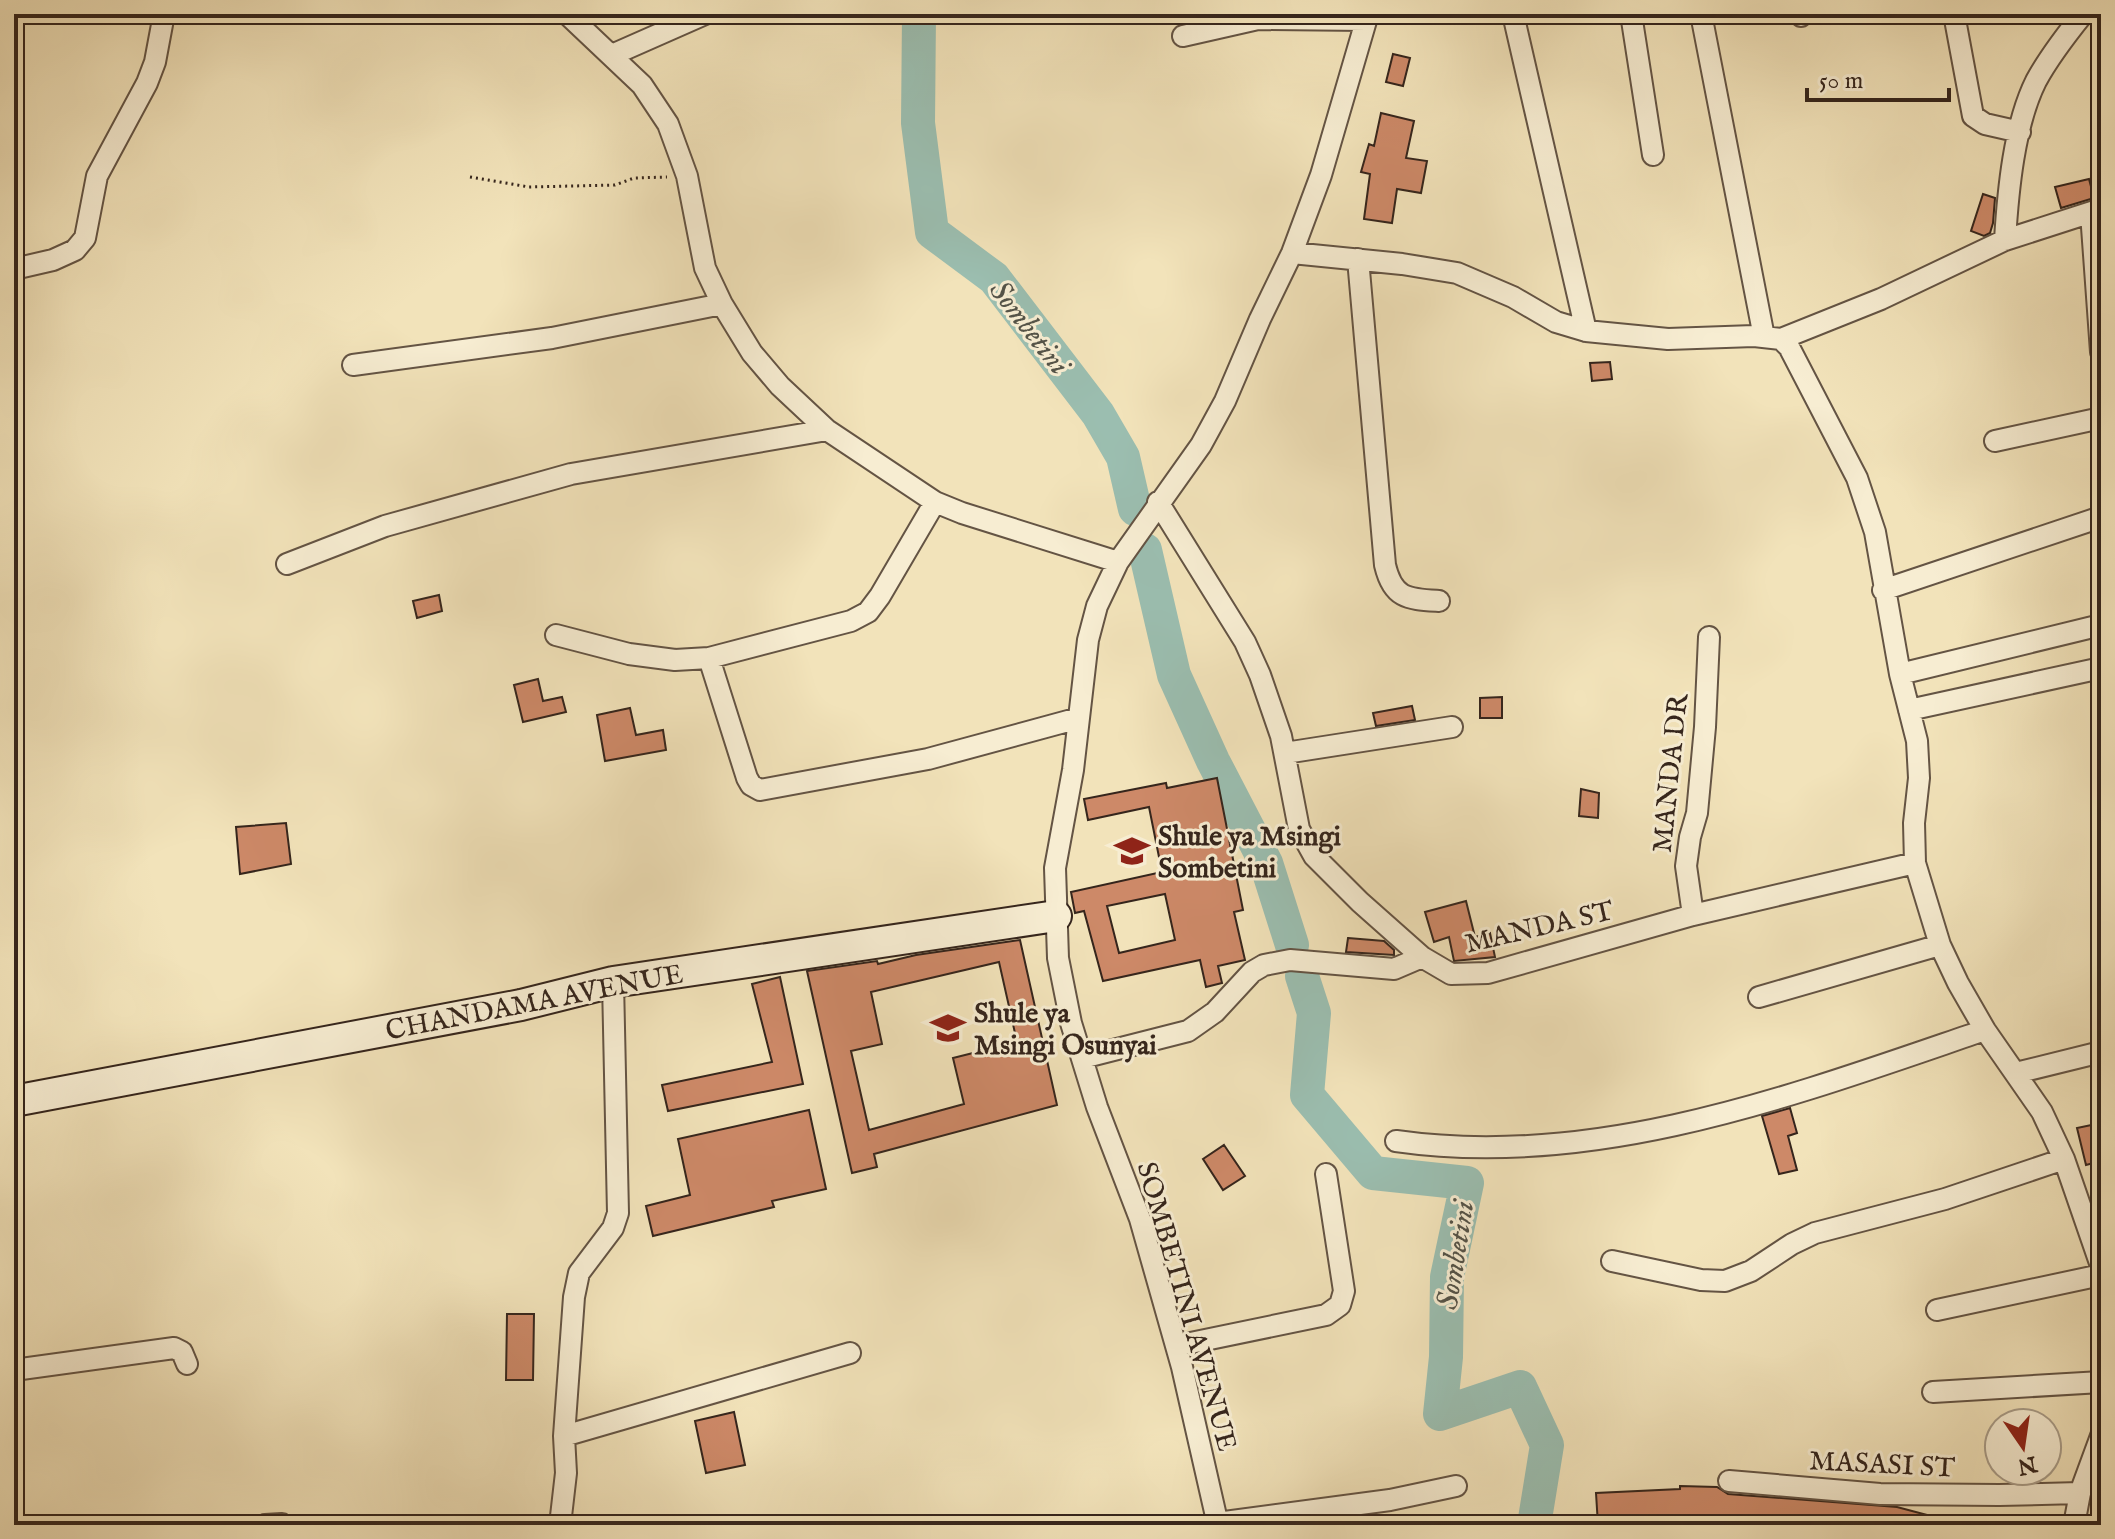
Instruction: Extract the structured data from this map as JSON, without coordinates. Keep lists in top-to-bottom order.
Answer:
{
  "streets": {
    "street": [
      "MANDA DR",
      "MANDA ST",
      "CHANDAMA AVENUE",
      "SOMBETINI AVENUE",
      "MASASI ST"
    ]
  },
  "crossings": [
    ["MANDA DR", "MANDA ST"],
    ["MANDA ST", "SOMBETINI AVENUE"],
    ["CHANDAMA AVENUE", "SOMBETINI AVENUE"]
  ],
  "water": ["Sombetini"],
  "places": {
    "school or university": ["Shule ya Msingi Sombetini", "Shule ya Msingi Osunyai"]
  },
  "scale_bar": "50 m",
  "north": "bottom"
}
